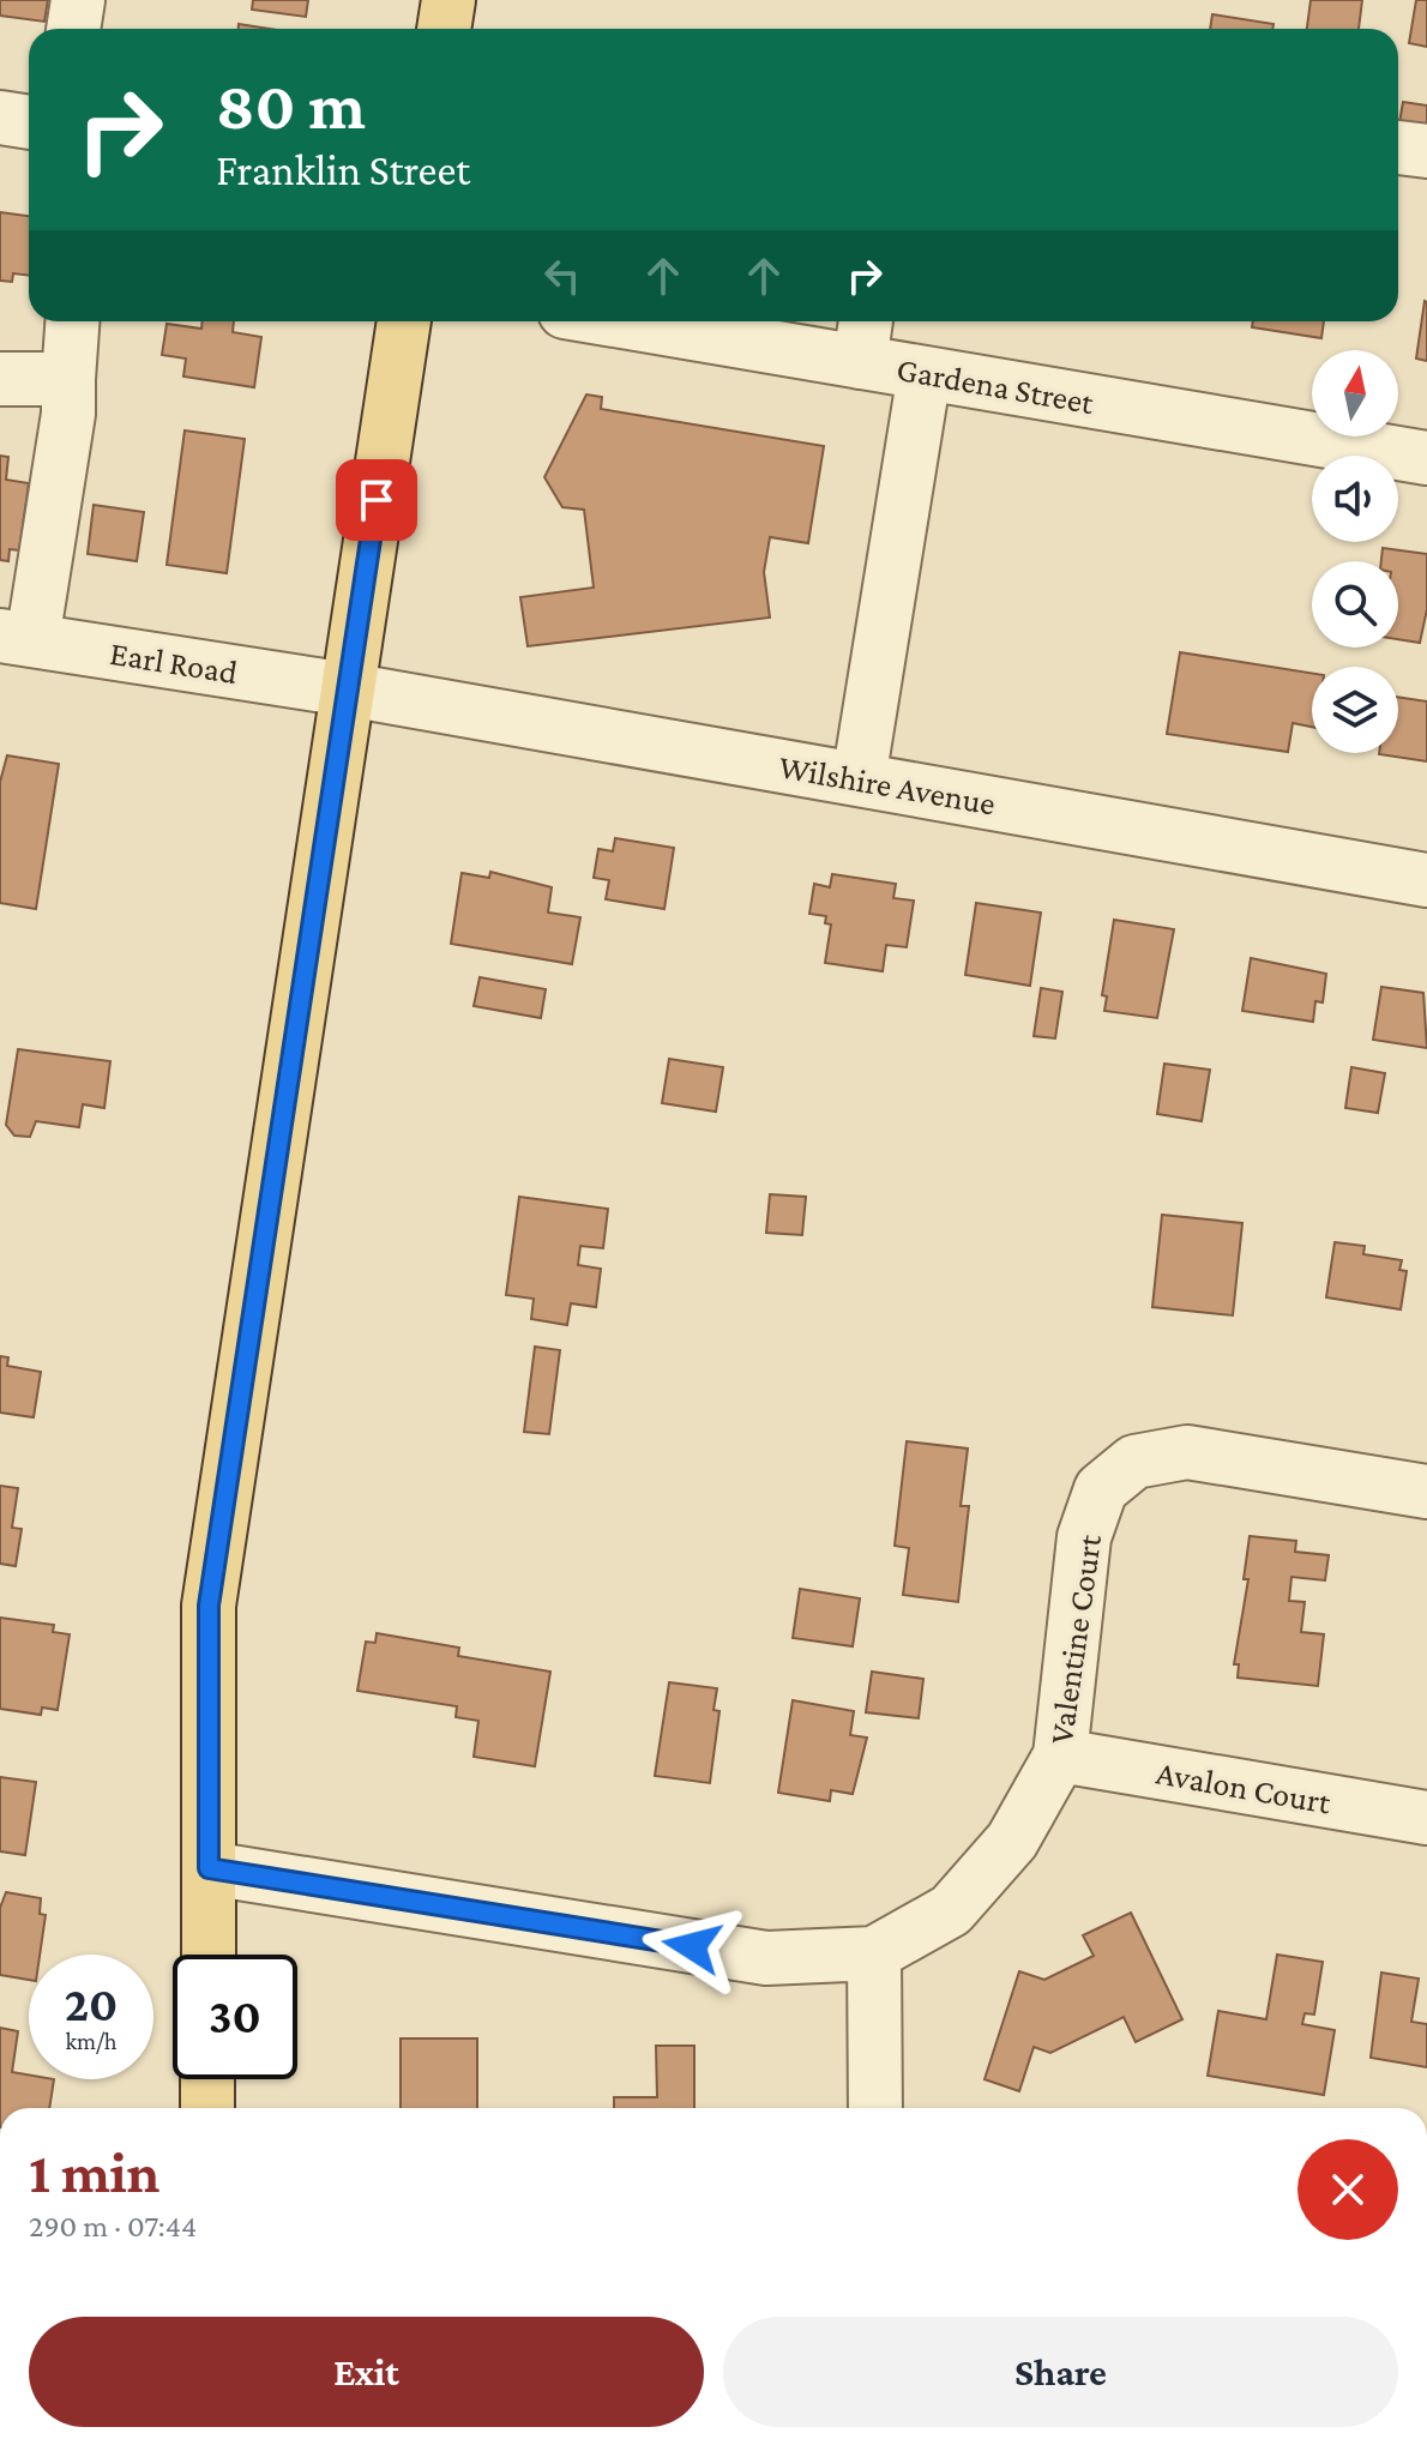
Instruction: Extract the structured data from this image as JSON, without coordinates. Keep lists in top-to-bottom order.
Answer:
{
  "streets": {
    "street": [
      "Gardena Street",
      "Earl Road",
      "Wilshire Avenue",
      "Valentine Court",
      "Avalon Court"
    ]
  },
  "crossings": [
    ["Earl Road", "Wilshire Avenue"],
    ["Valentine Court", "Avalon Court"]
  ],
  "north": "top",
  "page": {
    "turn": ["80 m", "Franklin Street"],
    "speed": "20 km/h",
    "limit": "30",
    "heading": ["1 min", "290 m · 07:44"],
    "buttons": ["Exit", "Share"]
  }
}
